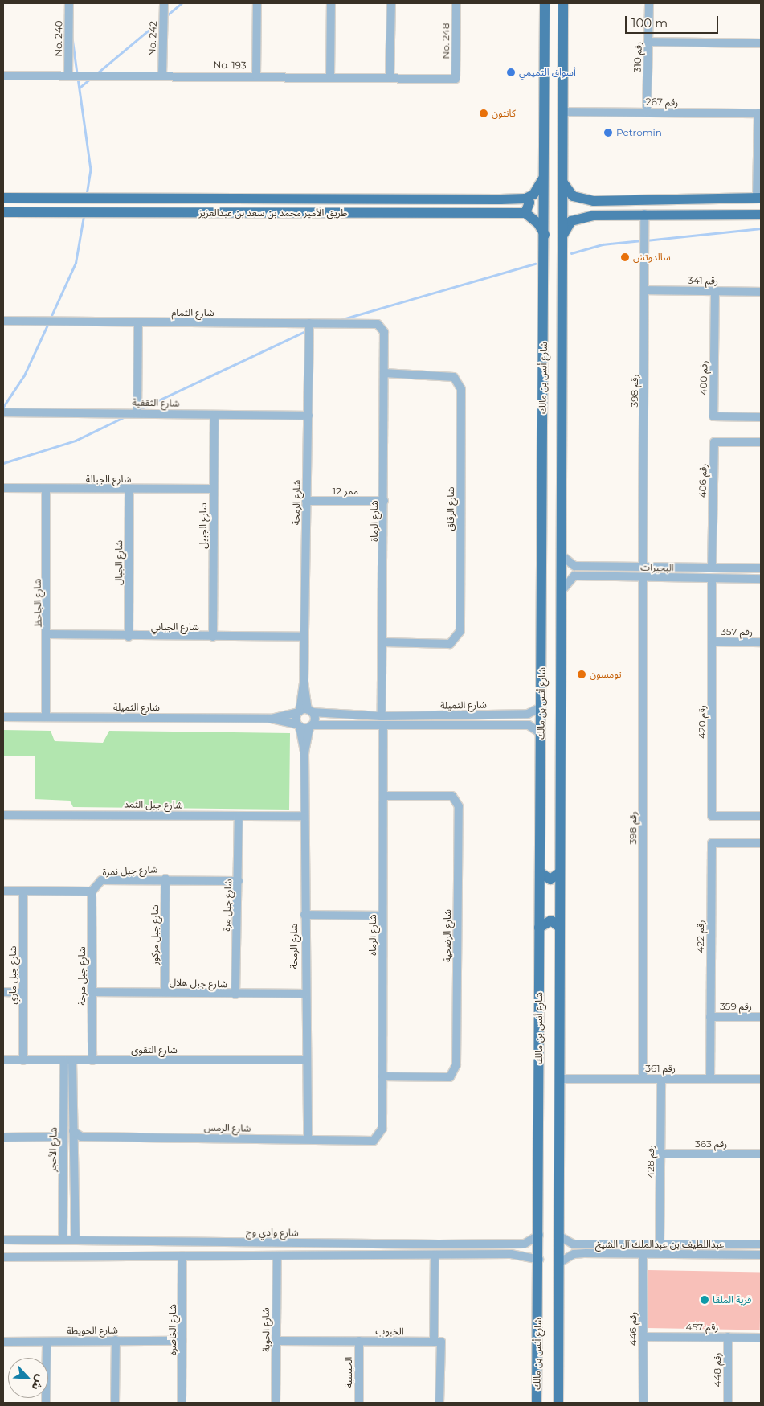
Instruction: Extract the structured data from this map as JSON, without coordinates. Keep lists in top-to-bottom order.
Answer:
{
  "streets": {
    "main road": ["طريق الأمير محمد بن سعد بن عبدالعزيز", "شارع أنس بن مالك"],
    "street": [
      "No. 240",
      "No. 242",
      "No. 248",
      "رقم 310",
      "No. 193",
      "رقم 267",
      "رقم 341",
      "شارع الثمام",
      "رقم 400",
      "رقم 398",
      "شارع الثقفية",
      "شارع الجبالة",
      "رقم 406",
      "ممر 12",
      "شارع الرمحة",
      "شارع الرقاق",
      "شارع الرماة",
      "شارع الجبيل",
      "شارع الجبال",
      "البحيرات",
      "شارع الجاحظ",
      "شارع الجباني",
      "رقم 357",
      "شارع الثميلة",
      "رقم 420",
      "شارع جبل الثمد",
      "شارع جبل نمرة",
      "شارع جبل مرة",
      "شارع جبل مركوز",
      "شارع الرضحية",
      "رقم 422",
      "شارع جبل ماري",
      "شارع جبل مرخة",
      "شارع جبل هلال",
      "رقم 359",
      "شارع التقوى",
      "رقم 361",
      "شارع الرمس",
      "رقم 363",
      "شارع الأحجر",
      "رقم 428",
      "شارع وادي وج",
      "عبداللطيف بن عبدالملك آل الشيخ",
      "رقم 457",
      "رقم 446",
      "شارع الخاصرة",
      "شارع الحوية",
      "شارع الحويطة",
      "الخبوب",
      "رقم 448",
      "الحيسية"
    ]
  },
  "crossings": [
    ["No. 240", "No. 193"],
    ["No. 242", "No. 193"],
    ["No. 248", "No. 193"],
    ["رقم 310", "رقم 267"],
    ["رقم 267", "شارع أنس بن مالك"],
    ["رقم 341", "رقم 400"],
    ["رقم 341", "رقم 398"],
    ["شارع الثمام", "شارع الرمحة"],
    ["شارع الثمام", "شارع الرماة"],
    ["شارع أنس بن مالك", "البحيرات"],
    ["شارع أنس بن مالك", "شارع الثميلة"],
    ["شارع أنس بن مالك", "رقم 361"],
    ["شارع أنس بن مالك", "شارع وادي وج"],
    ["شارع أنس بن مالك", "عبداللطيف بن عبدالملك آل الشيخ"],
    ["رقم 398", "البحيرات"],
    ["رقم 398", "رقم 361"],
    ["شارع الثقفية", "شارع الرمحة"],
    ["شارع الثقفية", "شارع الجبيل"],
    ["شارع الجبالة", "شارع الجبيل"],
    ["شارع الجبالة", "شارع الجبال"],
    ["شارع الجبالة", "شارع الجاحظ"],
    ["رقم 406", "البحيرات"],
    ["ممر 12", "شارع الرمحة"],
    ["ممر 12", "شارع الرماة"],
    ["شارع الرمحة", "شارع الجباني"],
    ["شارع الرمحة", "شارع الثميلة"],
    ["شارع الرمحة", "شارع جبل الثمد"],
    ["شارع الرمحة", "شارع جبل هلال"],
    ["شارع الرمحة", "شارع التقوى"],
    ["شارع الرمحة", "شارع الرمس"],
    ["شارع الرقاق", "شارع الرماة"],
    ["شارع الرماة", "شارع الثميلة"],
    ["شارع الرماة", "شارع الرضحية"],
    ["شارع الرماة", "شارع الرمس"],
    ["شارع الجبيل", "شارع الجباني"],
    ["شارع الجبال", "شارع الجباني"],
    ["البحيرات", "رقم 420"],
    ["شارع الجاحظ", "شارع الجباني"],
    ["شارع الجاحظ", "شارع الثميلة"],
    ["رقم 357", "رقم 420"],
    ["شارع جبل الثمد", "شارع جبل مرة"],
    ["شارع جبل نمرة", "شارع جبل مرة"],
    ["شارع جبل نمرة", "شارع جبل مركوز"],
    ["شارع جبل نمرة", "شارع جبل مرخة"],
    ["شارع جبل مرة", "شارع جبل هلال"],
    ["شارع جبل مركوز", "شارع جبل هلال"],
    ["رقم 422", "رقم 359"],
    ["رقم 422", "رقم 361"],
    ["شارع جبل ماري", "شارع التقوى"],
    ["شارع جبل مرخة", "شارع جبل هلال"],
    ["شارع جبل مرخة", "شارع التقوى"],
    ["شارع التقوى", "شارع الأحجر"],
    ["رقم 361", "رقم 428"],
    ["رقم 363", "رقم 428"],
    ["شارع الأحجر", "شارع وادي وج"],
    ["رقم 428", "عبداللطيف بن عبدالملك آل الشيخ"],
    ["عبداللطيف بن عبدالملك آل الشيخ", "رقم 446"],
    ["رقم 457", "رقم 446"],
    ["رقم 457", "رقم 448"],
    ["شارع الخاصرة", "شارع الحويطة"],
    ["شارع الحوية", "الخبوب"],
    ["الخبوب", "الحيسية"]
  ],
  "places": [
    "أسواق التميمي",
    "كانتون",
    "Petromin",
    "سالدوتش",
    "تومسون",
    "قرية الملقا"
  ],
  "scale_bar": "100 m",
  "north": "bottom right"
}
